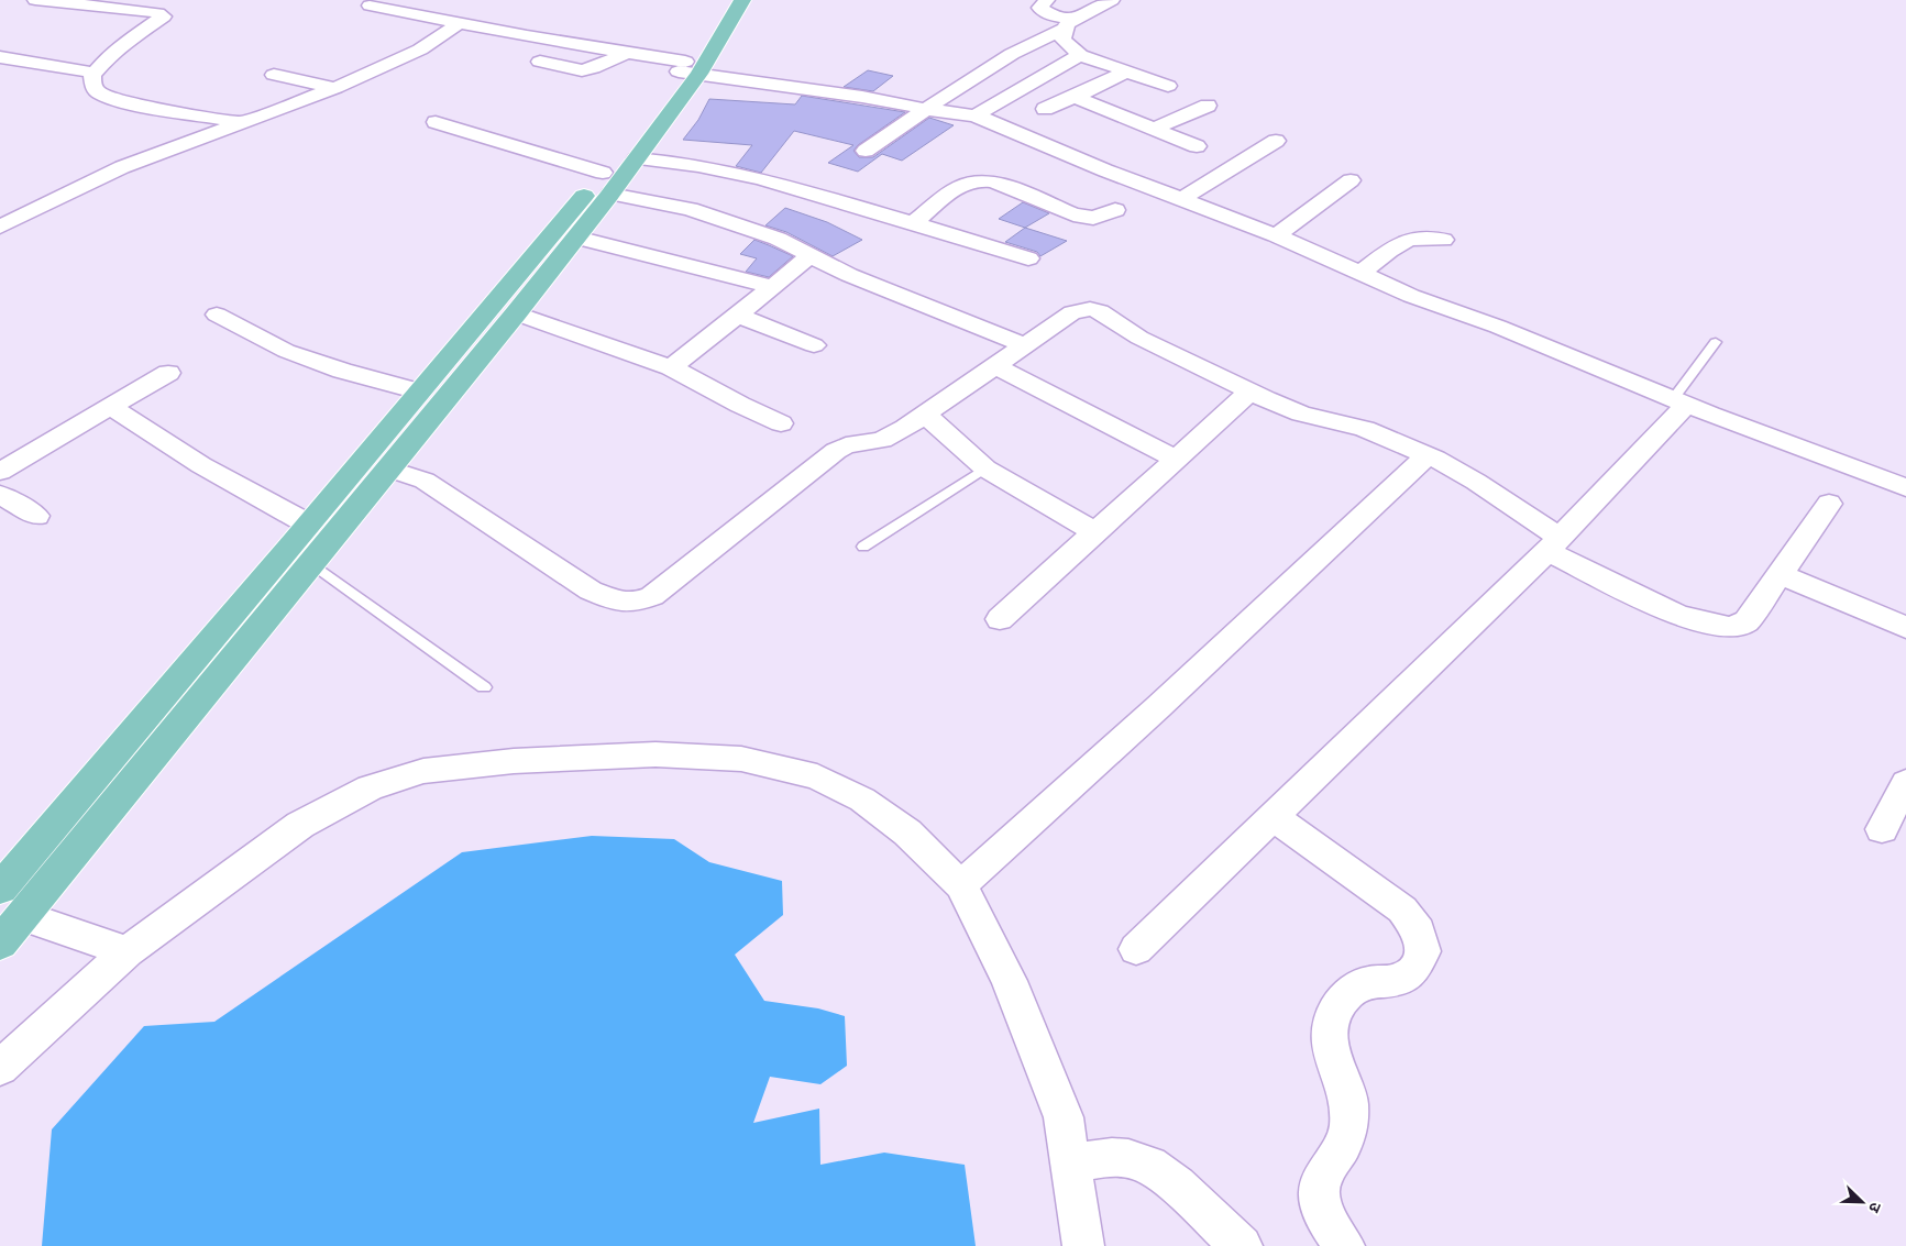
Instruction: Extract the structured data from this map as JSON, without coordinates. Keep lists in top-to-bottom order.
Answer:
{
  "north": "bottom right"
}
